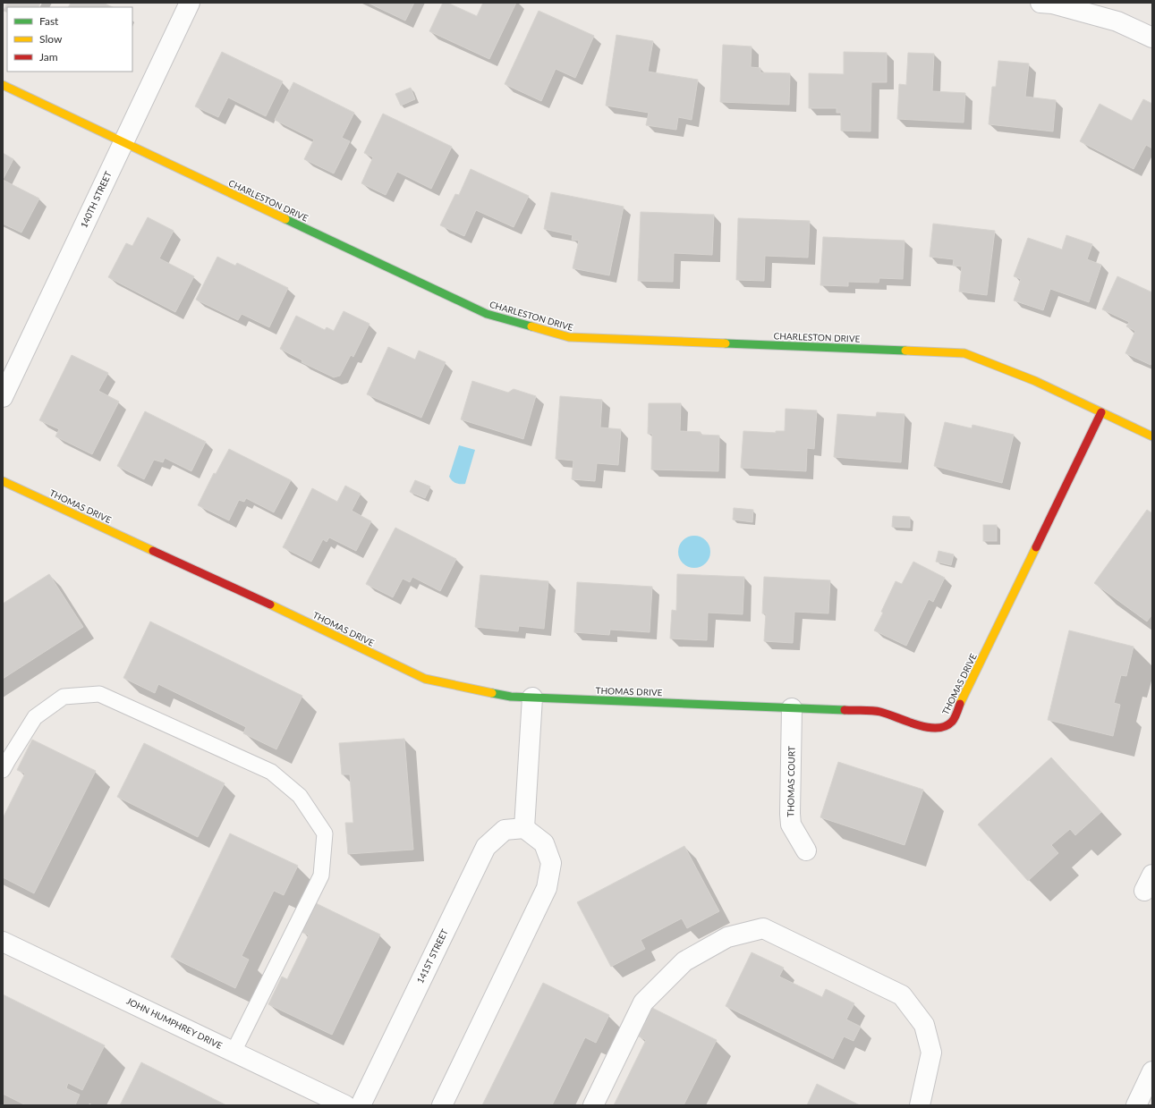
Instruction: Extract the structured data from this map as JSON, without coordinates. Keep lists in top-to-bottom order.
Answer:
{
  "streets": {
    "street": [
      "140TH STREET",
      "CHARLESTON DRIVE",
      "THOMAS DRIVE",
      "THOMAS COURT",
      "141ST STREET",
      "JOHN HUMPHREY DRIVE"
    ]
  },
  "crossings": [
    ["140TH STREET", "CHARLESTON DRIVE"],
    ["CHARLESTON DRIVE", "THOMAS DRIVE"],
    ["THOMAS DRIVE", "THOMAS COURT"]
  ],
  "legend": ["Fast", "Slow", "Jam"]
}
